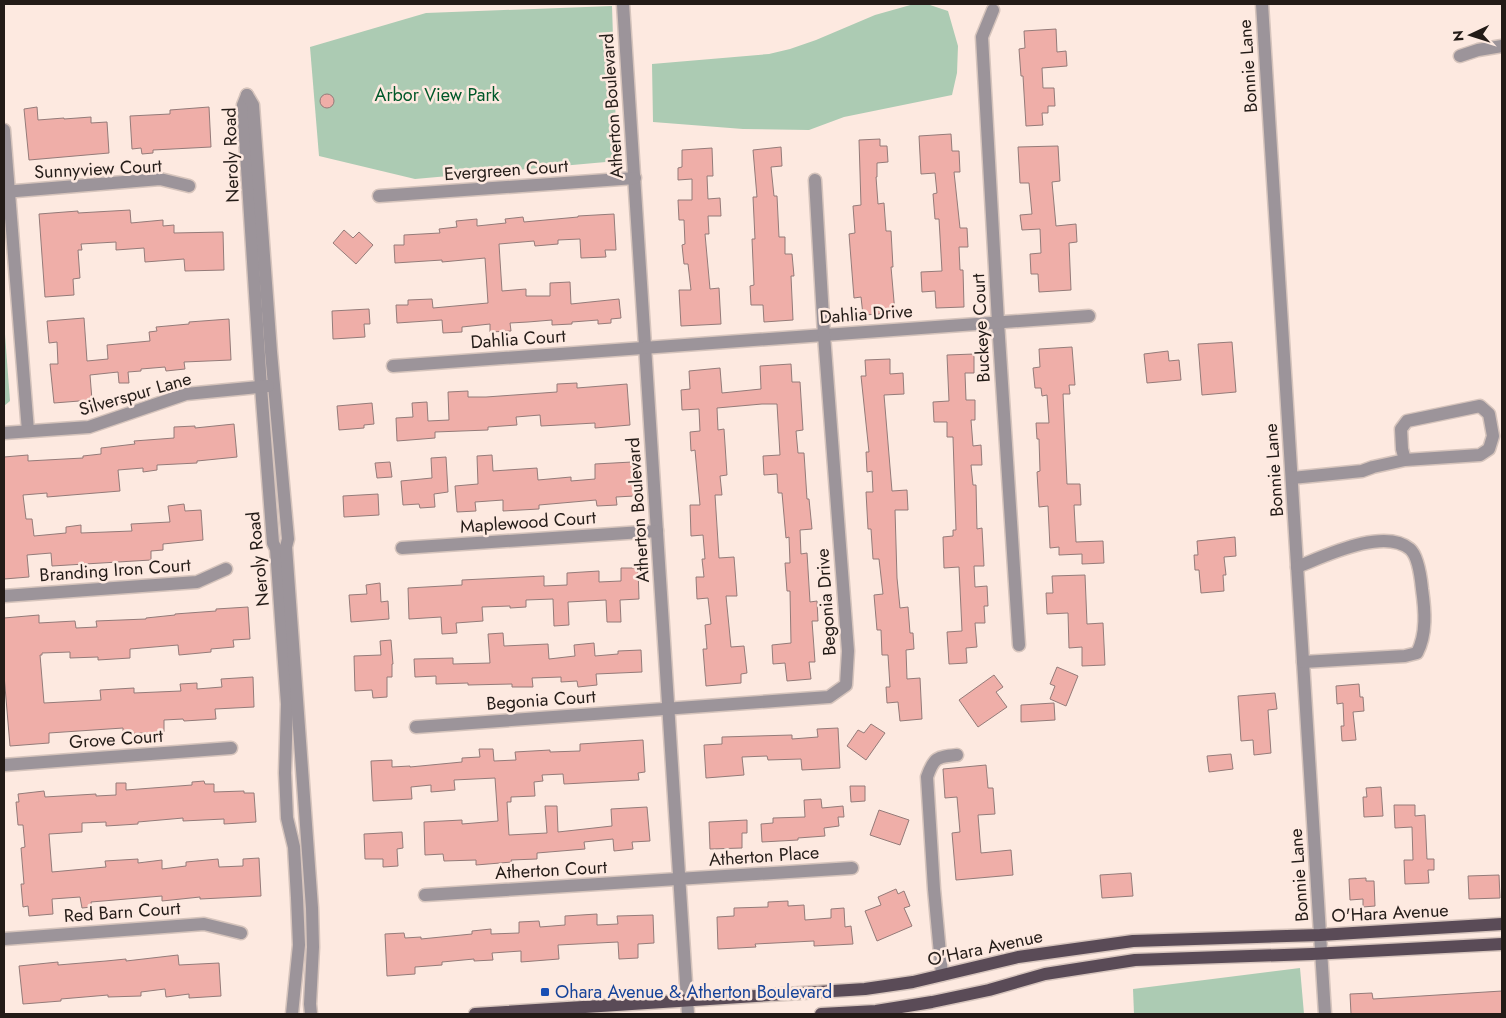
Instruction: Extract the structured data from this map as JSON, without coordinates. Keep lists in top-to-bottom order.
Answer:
{
  "streets": {
    "main road": ["O'Hara Avenue"],
    "street": [
      "Bonnie Lane",
      "Atherton Boulevard",
      "Neroly Road",
      "Sunnyview Court",
      "Evergreen Court",
      "Dahlia Drive",
      "Buckeye Court",
      "Dahlia Court",
      "Silverspur Lane",
      "Maplewood Court",
      "Branding Iron Court",
      "Begonia Drive",
      "Begonia Court",
      "Grove Court",
      "Atherton Place",
      "Atherton Court",
      "Red Barn Court"
    ]
  },
  "crossings": [
    ["Bonnie Lane", "O'Hara Avenue"],
    ["Atherton Boulevard", "Evergreen Court"],
    ["Atherton Boulevard", "Dahlia Drive"],
    ["Atherton Boulevard", "Dahlia Court"],
    ["Atherton Boulevard", "Maplewood Court"],
    ["Atherton Boulevard", "Begonia Drive"],
    ["Atherton Boulevard", "Begonia Court"],
    ["Atherton Boulevard", "Atherton Place"],
    ["Atherton Boulevard", "Atherton Court"],
    ["Atherton Boulevard", "O'Hara Avenue"],
    ["Neroly Road", "Silverspur Lane"],
    ["Dahlia Drive", "Buckeye Court"],
    ["Dahlia Drive", "Dahlia Court"],
    ["Dahlia Drive", "Begonia Drive"],
    ["Begonia Drive", "Begonia Court"],
    ["Atherton Place", "Atherton Court"]
  ],
  "parks": ["Arbor View Park"],
  "places": {
    "transit": ["Ohara Avenue & Atherton Boulevard"]
  },
  "north": "left"
}
